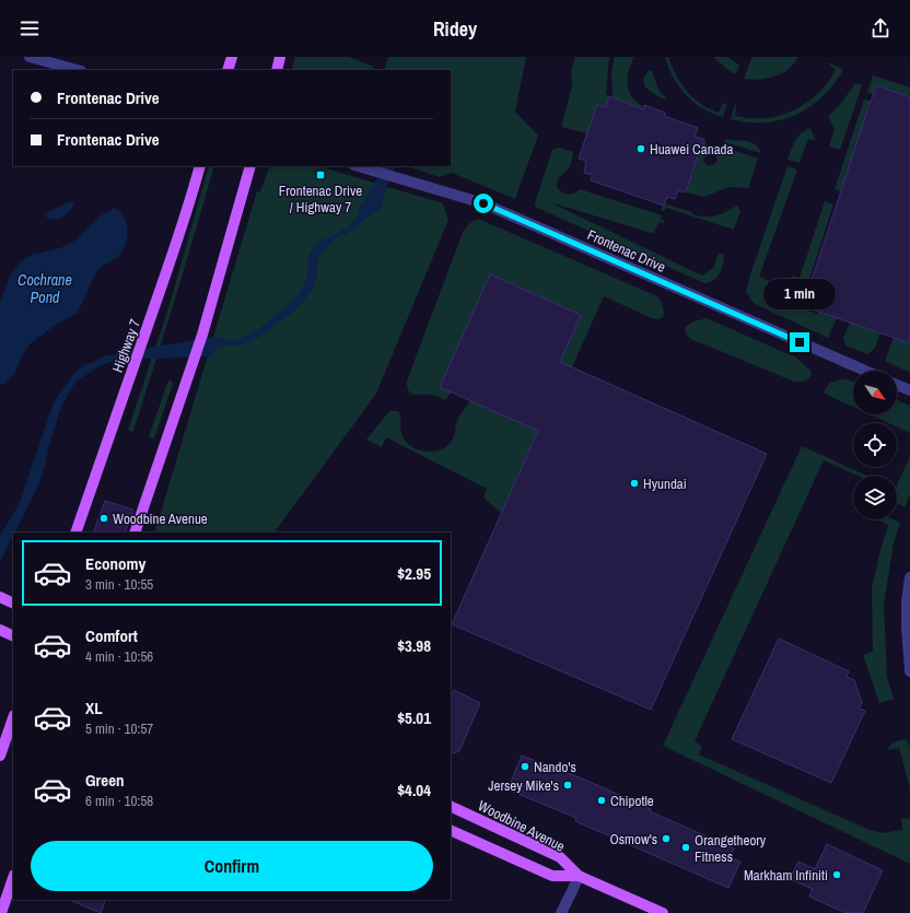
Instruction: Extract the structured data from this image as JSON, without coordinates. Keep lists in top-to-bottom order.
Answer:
{
  "streets": {
    "main road": ["Highway 7", "Woodbine Avenue"],
    "street": ["Frontenac Drive"]
  },
  "water": ["Cochrane Pond"],
  "places": {
    "other": [
      "Huawei Canada",
      "Hyundai",
      "Woodbine Avenue",
      "Nando's",
      "Jersey Mike's",
      "Chipotle",
      "Osmow's",
      "Orangetheory Fitness",
      "Markham Infiniti"
    ],
    "transit": ["Frontenac Drive / Highway 7"]
  },
  "north": "bottom right",
  "page": {
    "header": "Ridey",
    "banner": ["Frontenac Drive", "Frontenac Drive"],
    "bubble": "1 min",
    "list": [
      {
        "name": "Economy",
        "note": "3 min · 10:55",
        "value": "$2.95"
      },
      {
        "name": "Comfort",
        "note": "4 min · 10:56",
        "value": "$3.98"
      },
      {
        "name": "XL",
        "note": "5 min · 10:57",
        "value": "$5.01"
      },
      {
        "name": "Green",
        "note": "6 min · 10:58",
        "value": "$4.04"
      }
    ],
    "buttons": "Confirm"
  }
}
